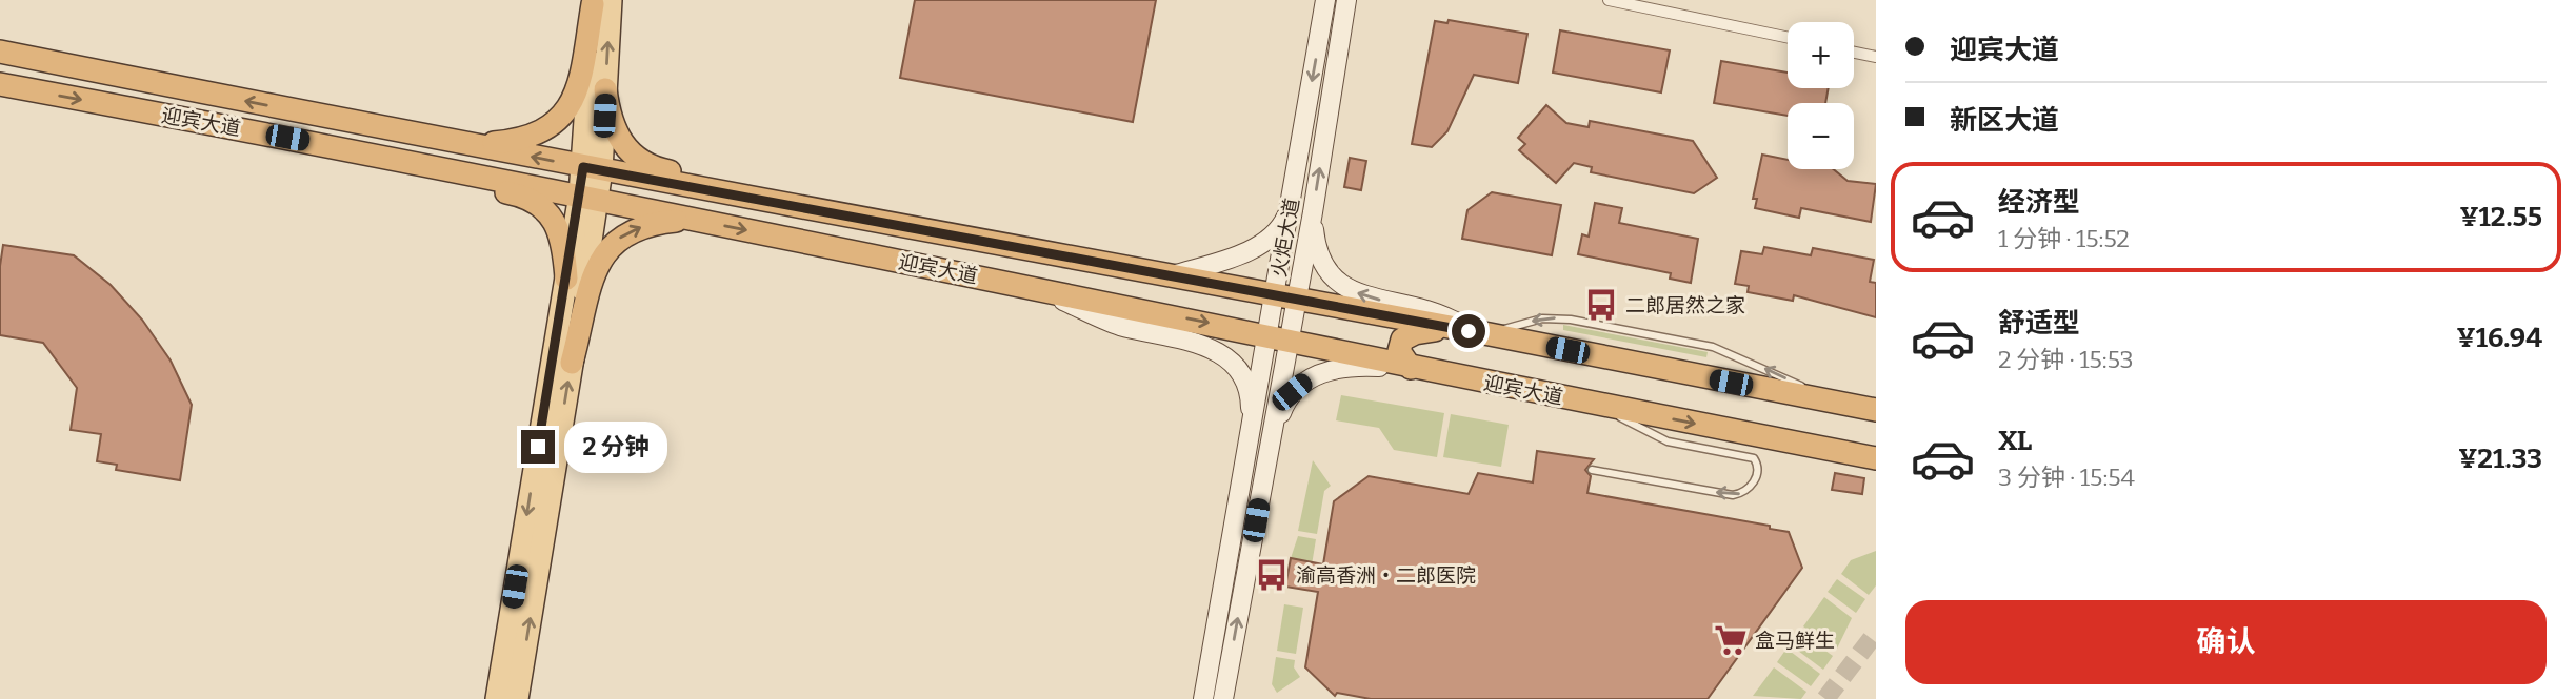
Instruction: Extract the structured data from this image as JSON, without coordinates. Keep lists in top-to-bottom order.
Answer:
{
  "streets": {
    "highway": ["迎宾大道"],
    "main road": ["火炬大道"]
  },
  "crossings": [
    ["迎宾大道", "火炬大道"]
  ],
  "places": {
    "bus stop": ["二郎居然之家", "渝高香洲‧二郎医院"],
    "supermarket": ["盒马鲜生"]
  },
  "page": {
    "banner": ["迎宾大道", "新区大道"],
    "map_buttons": ["+", "−"],
    "list": [
      {
        "name": "经济型",
        "note": "1 分钟 · 15:52",
        "value": "¥12.55"
      },
      {
        "name": "舒适型",
        "note": "2 分钟 · 15:53",
        "value": "¥16.94"
      },
      {
        "name": "XL",
        "note": "3 分钟 · 15:54",
        "value": "¥21.33"
      }
    ],
    "bubble": "2 分钟",
    "buttons": "确认"
  }
}
